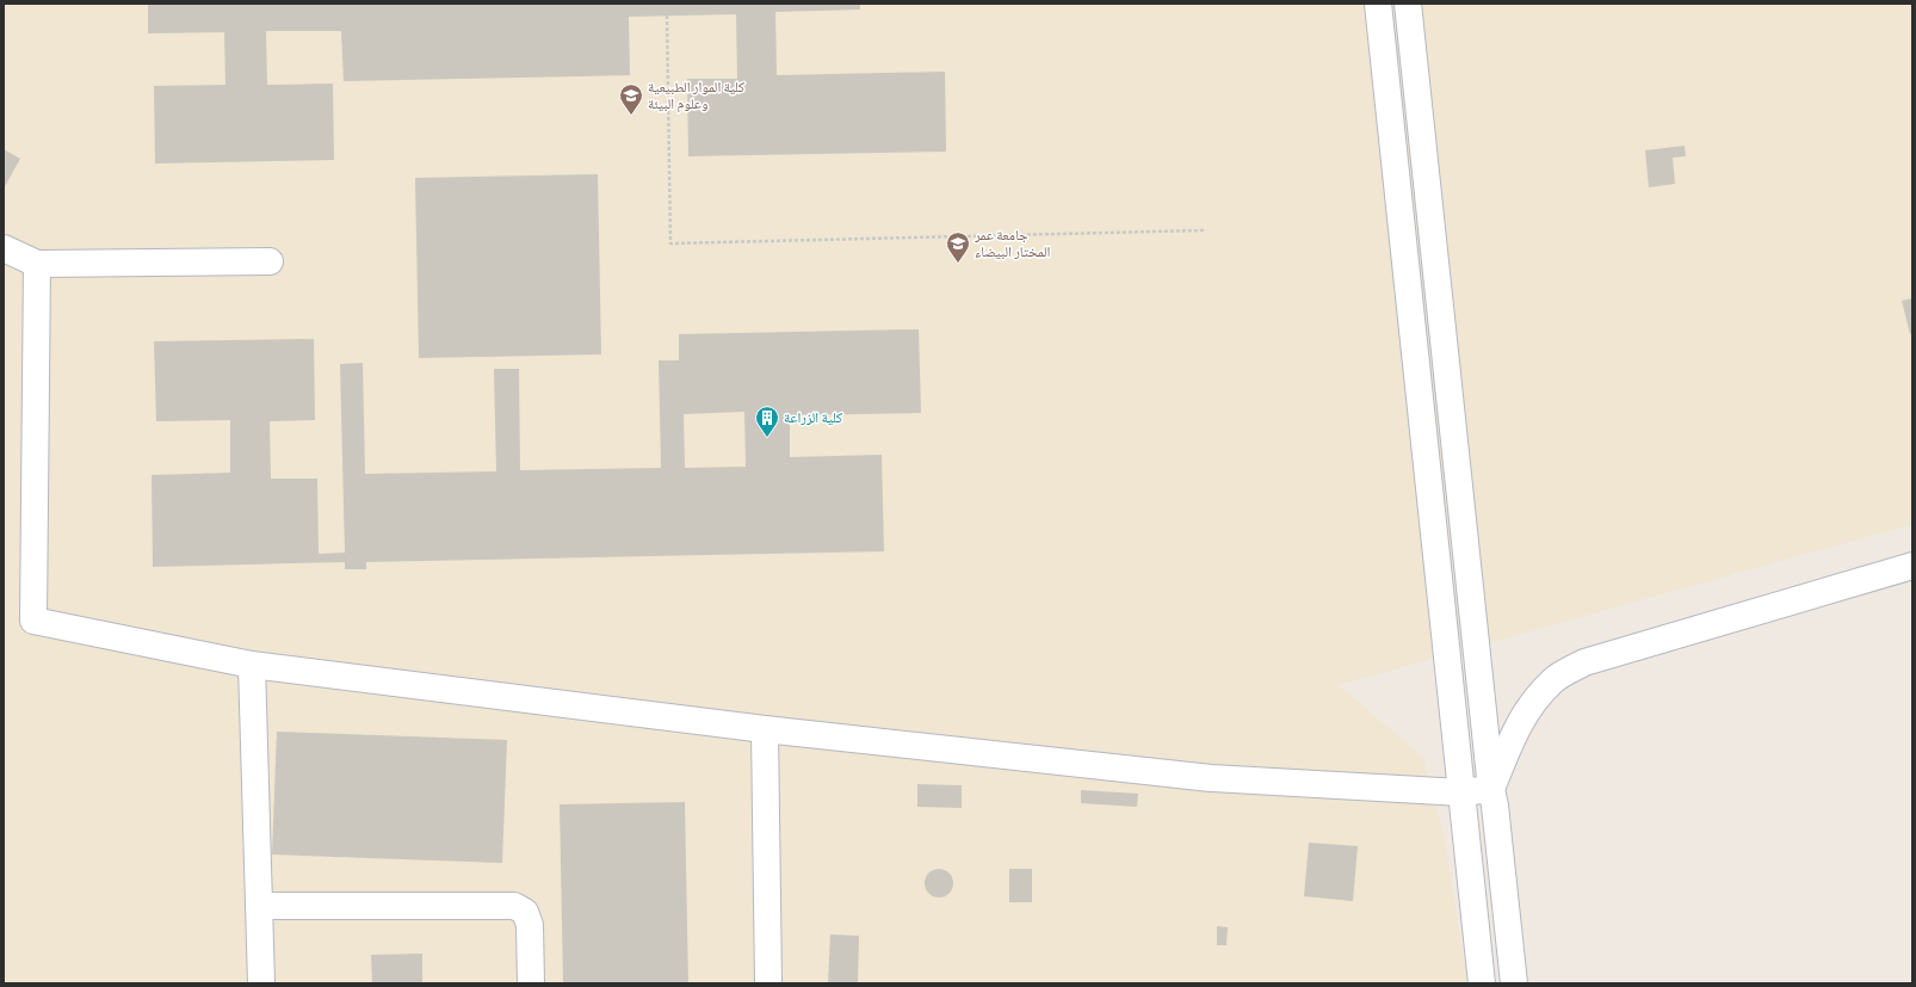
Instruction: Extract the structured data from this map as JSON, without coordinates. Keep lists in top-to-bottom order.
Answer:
{
  "places": {
    "school or university": ["كلية الموار الطبيعية وعلوم البيئة", "جامعة عمر المختار البيضاء"],
    "building": ["كلية الزراعة"]
  }
}
